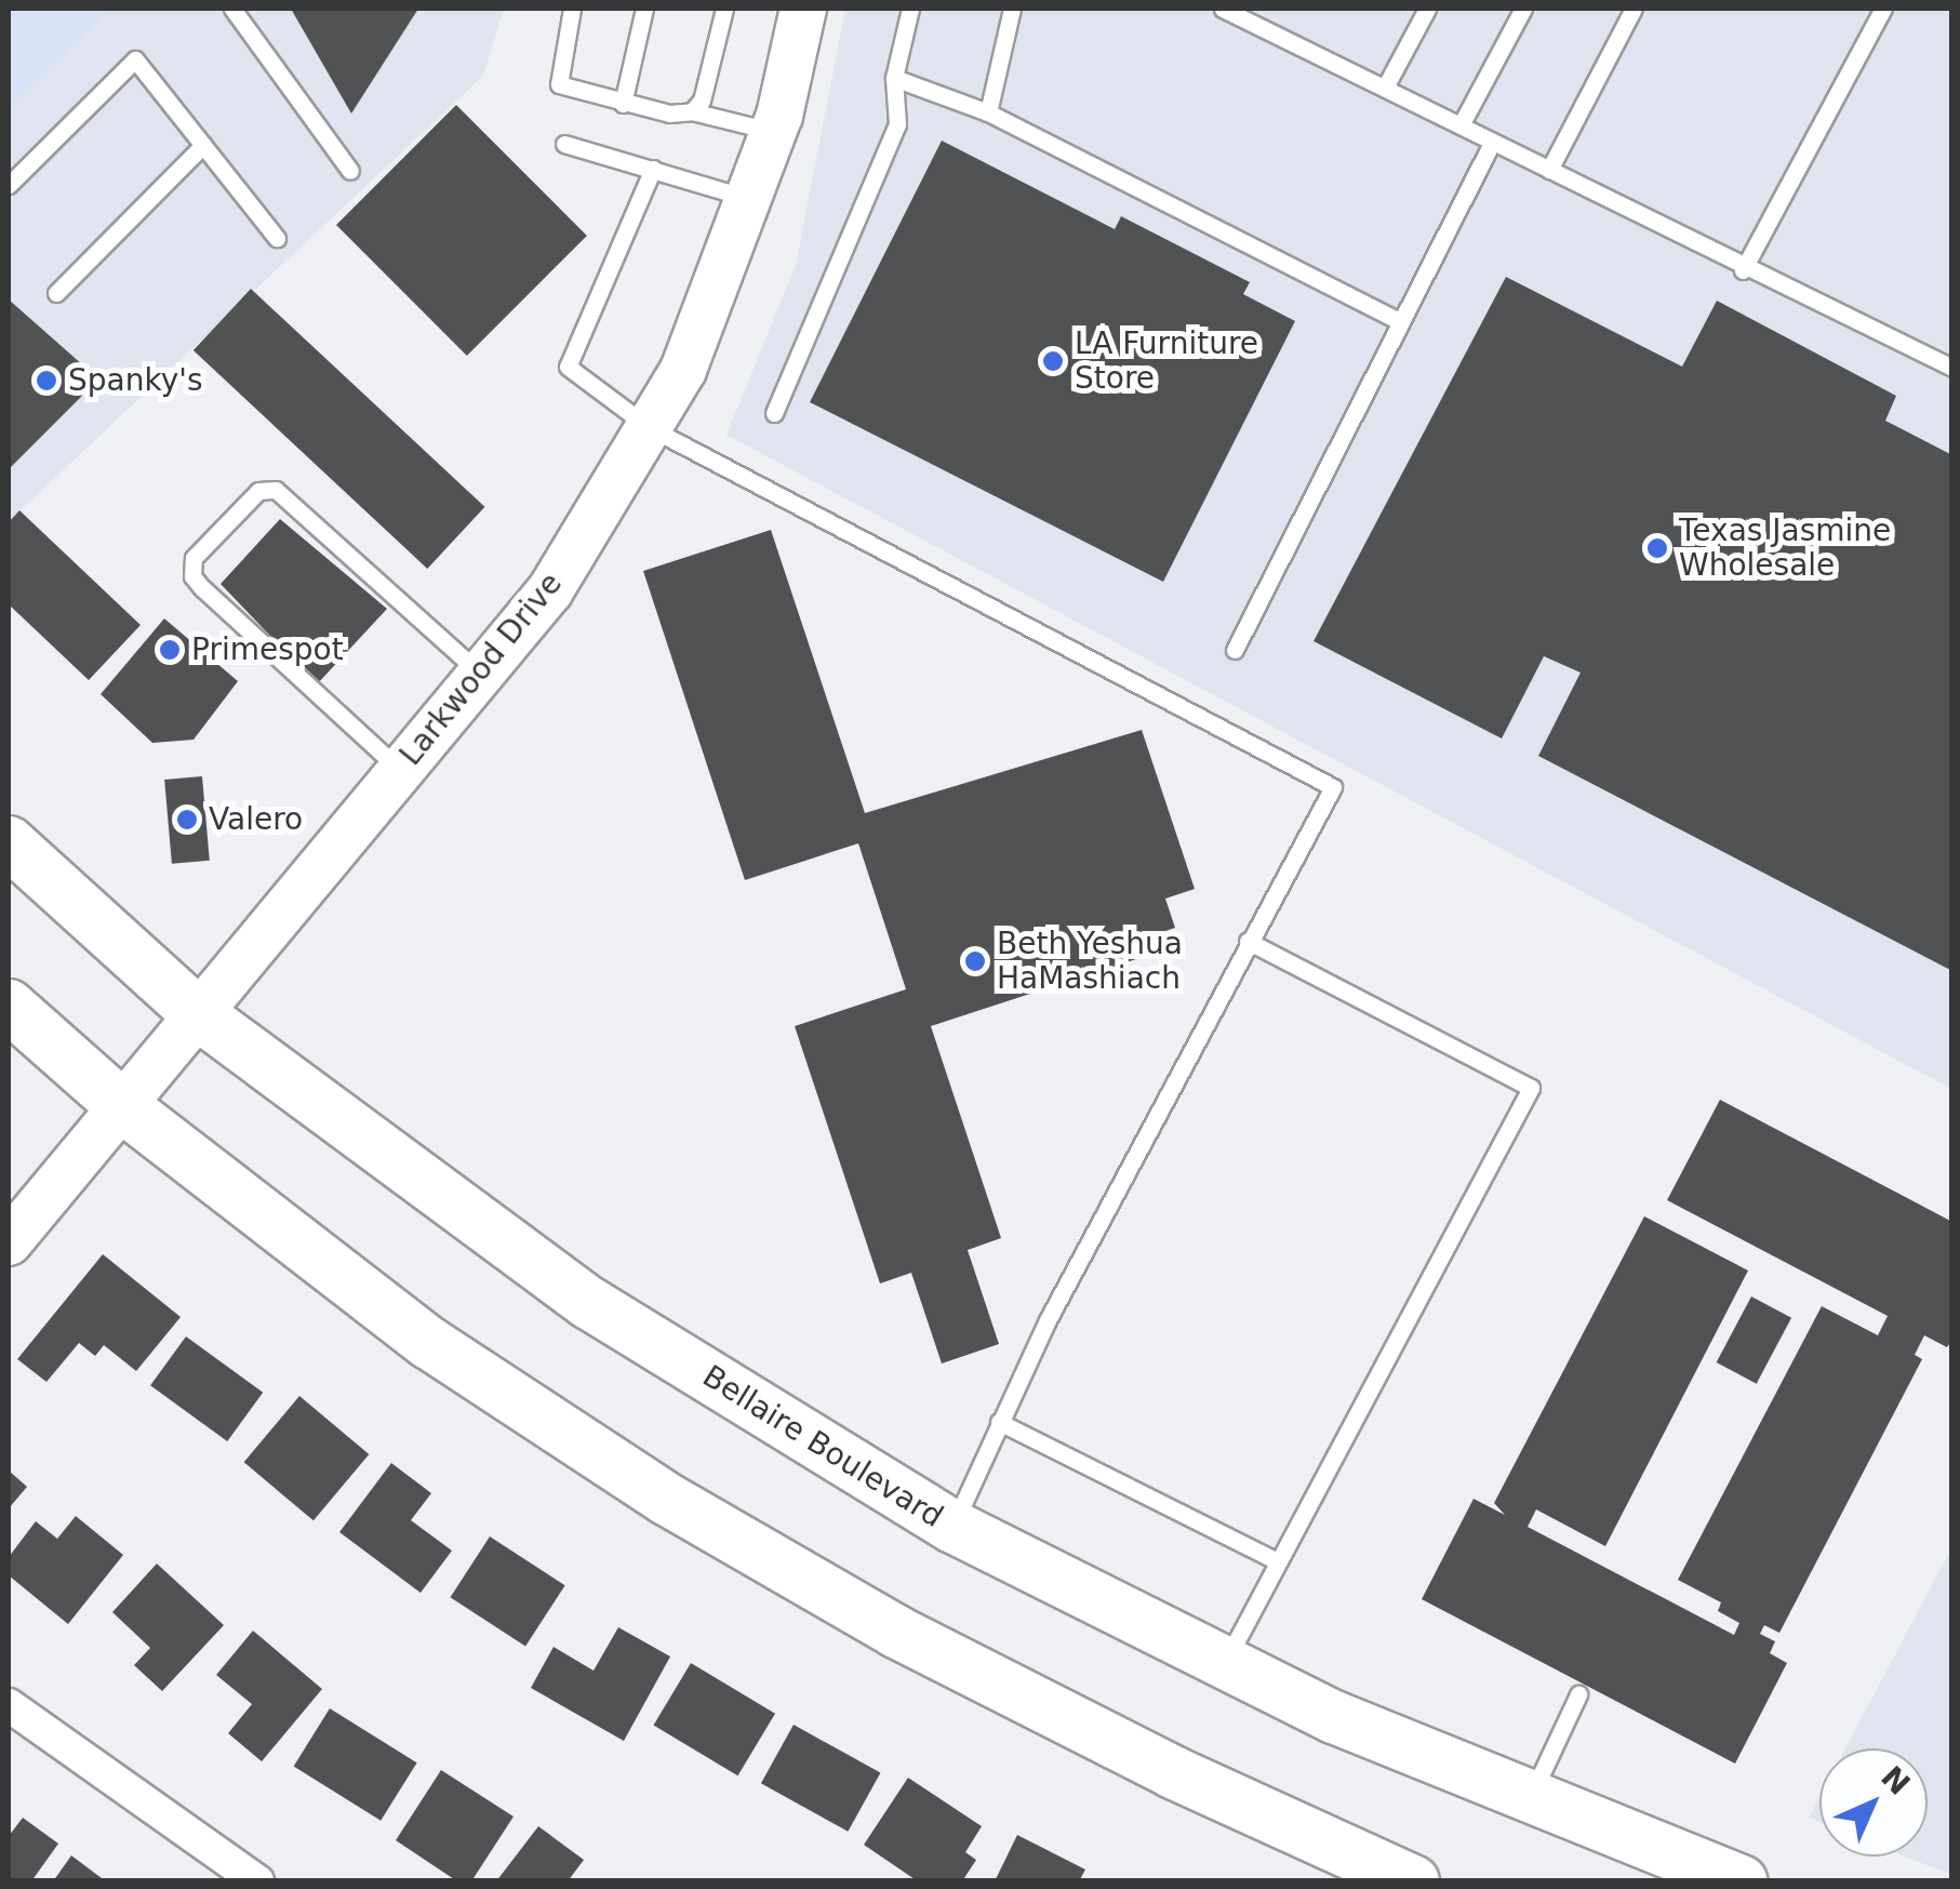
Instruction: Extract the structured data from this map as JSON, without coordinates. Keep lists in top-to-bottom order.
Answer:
{
  "streets": {
    "main road": ["Bellaire Boulevard"],
    "street": ["Larkwood Drive"]
  },
  "crossings": [
    ["Larkwood Drive", "Bellaire Boulevard"]
  ],
  "places": [
    "LA Furniture Store",
    "Spanky's",
    "Texas Jasmine Wholesale",
    "Primespot",
    "Valero",
    "Beth Yeshua HaMashiach"
  ],
  "north": "top right"
}
